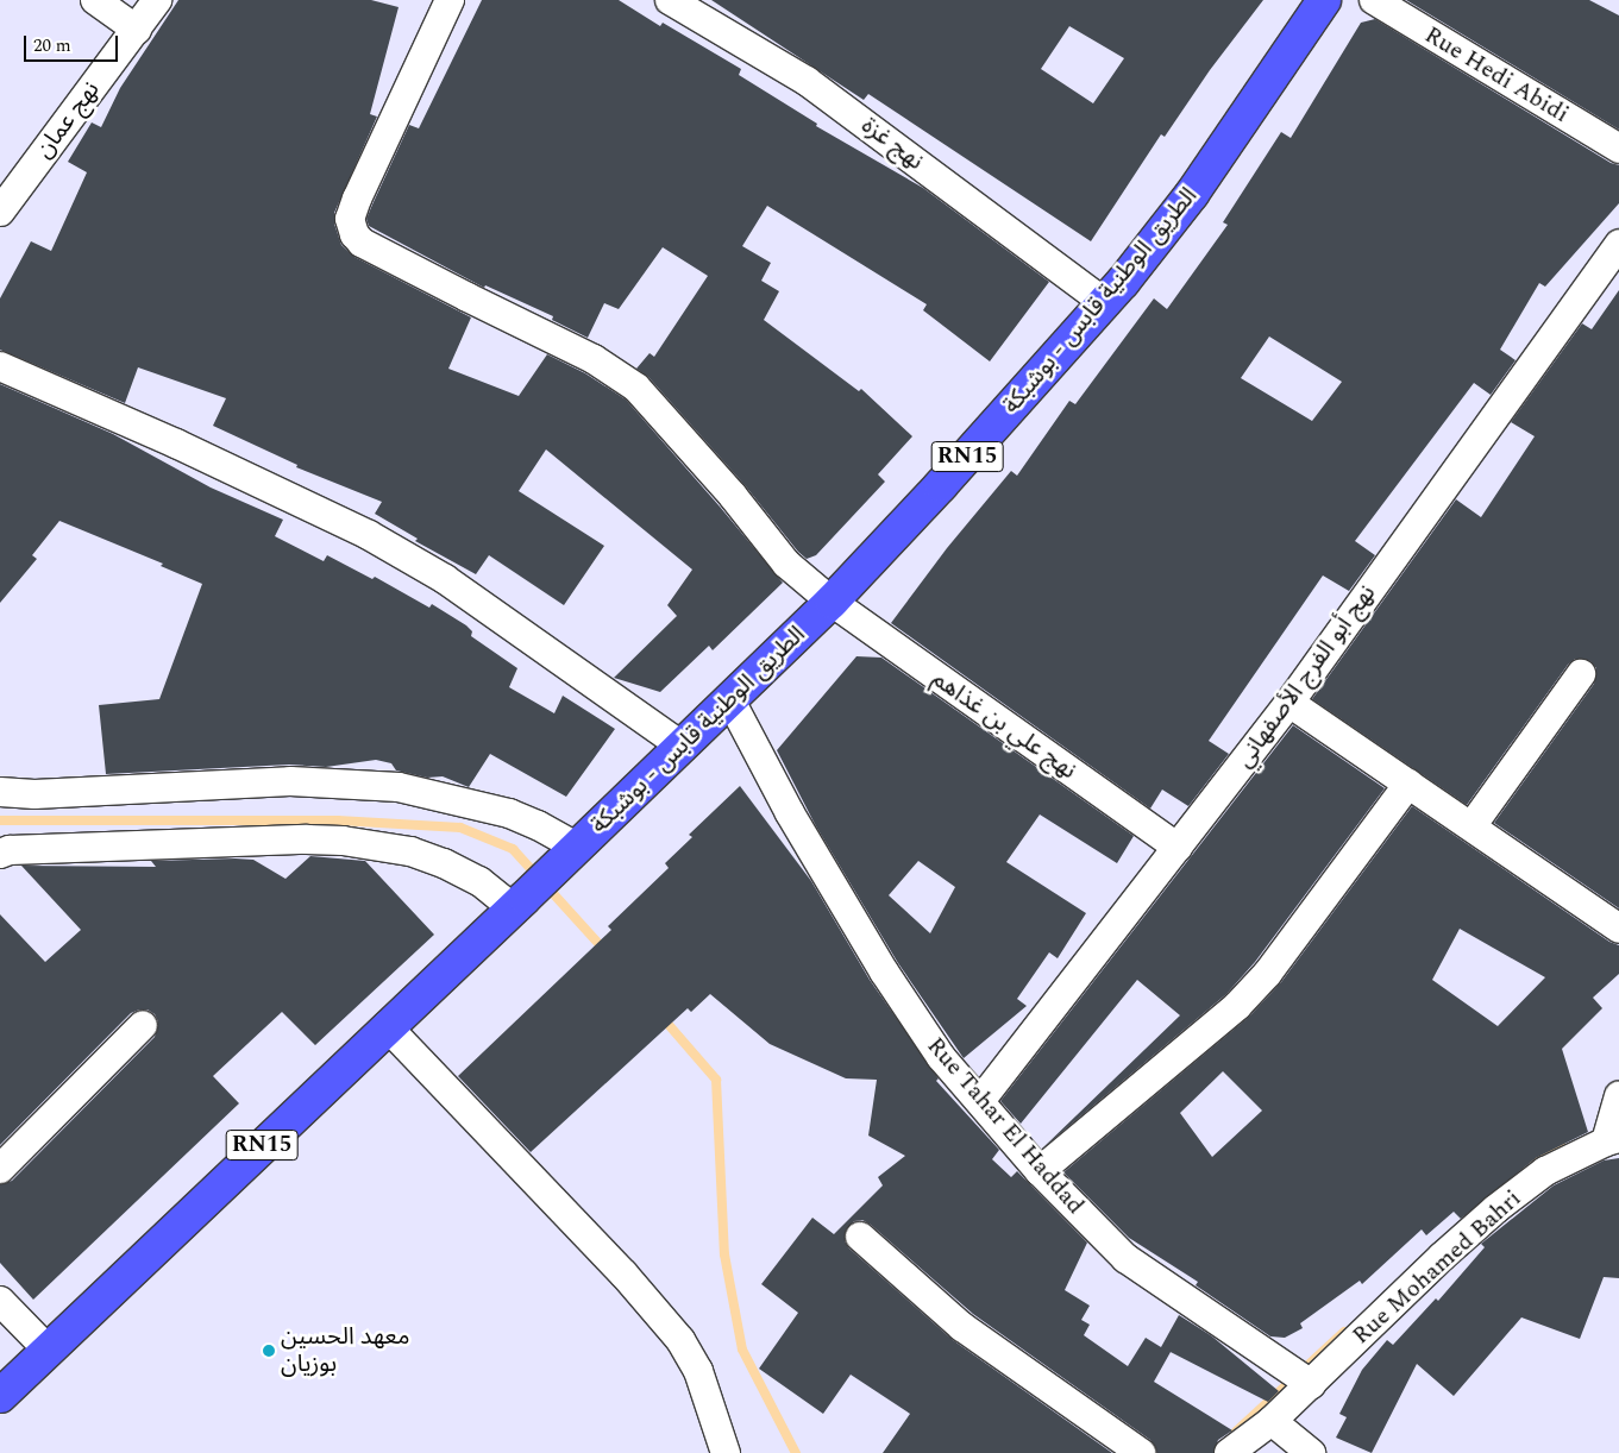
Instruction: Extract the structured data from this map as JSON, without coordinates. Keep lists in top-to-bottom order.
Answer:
{
  "streets": {
    "main road": ["الطريق الوطنية قابس - بوشبكة", "RN15"],
    "street": [
      "Rue Hedi Abidi",
      "نهج عمان",
      "نهج غزة",
      "نهج أبو الفرج الأصفهاني",
      "نهج علي بن غذاهم",
      "Rue Tahar El Haddad",
      "Rue Mohamed Bahri"
    ]
  },
  "crossings": [
    ["نهج غزة", "الطريق الوطنية قابس - بوشبكة"],
    ["الطريق الوطنية قابس - بوشبكة", "نهج علي بن غذاهم"],
    ["الطريق الوطنية قابس - بوشبكة", "Rue Tahar El Haddad"],
    ["نهج أبو الفرج الأصفهاني", "نهج علي بن غذاهم"],
    ["نهج أبو الفرج الأصفهاني", "Rue Tahar El Haddad"],
    ["Rue Tahar El Haddad", "Rue Mohamed Bahri"]
  ],
  "places": ["معهد الحسين بوزيان"],
  "scale_bar": "20 m"
}
